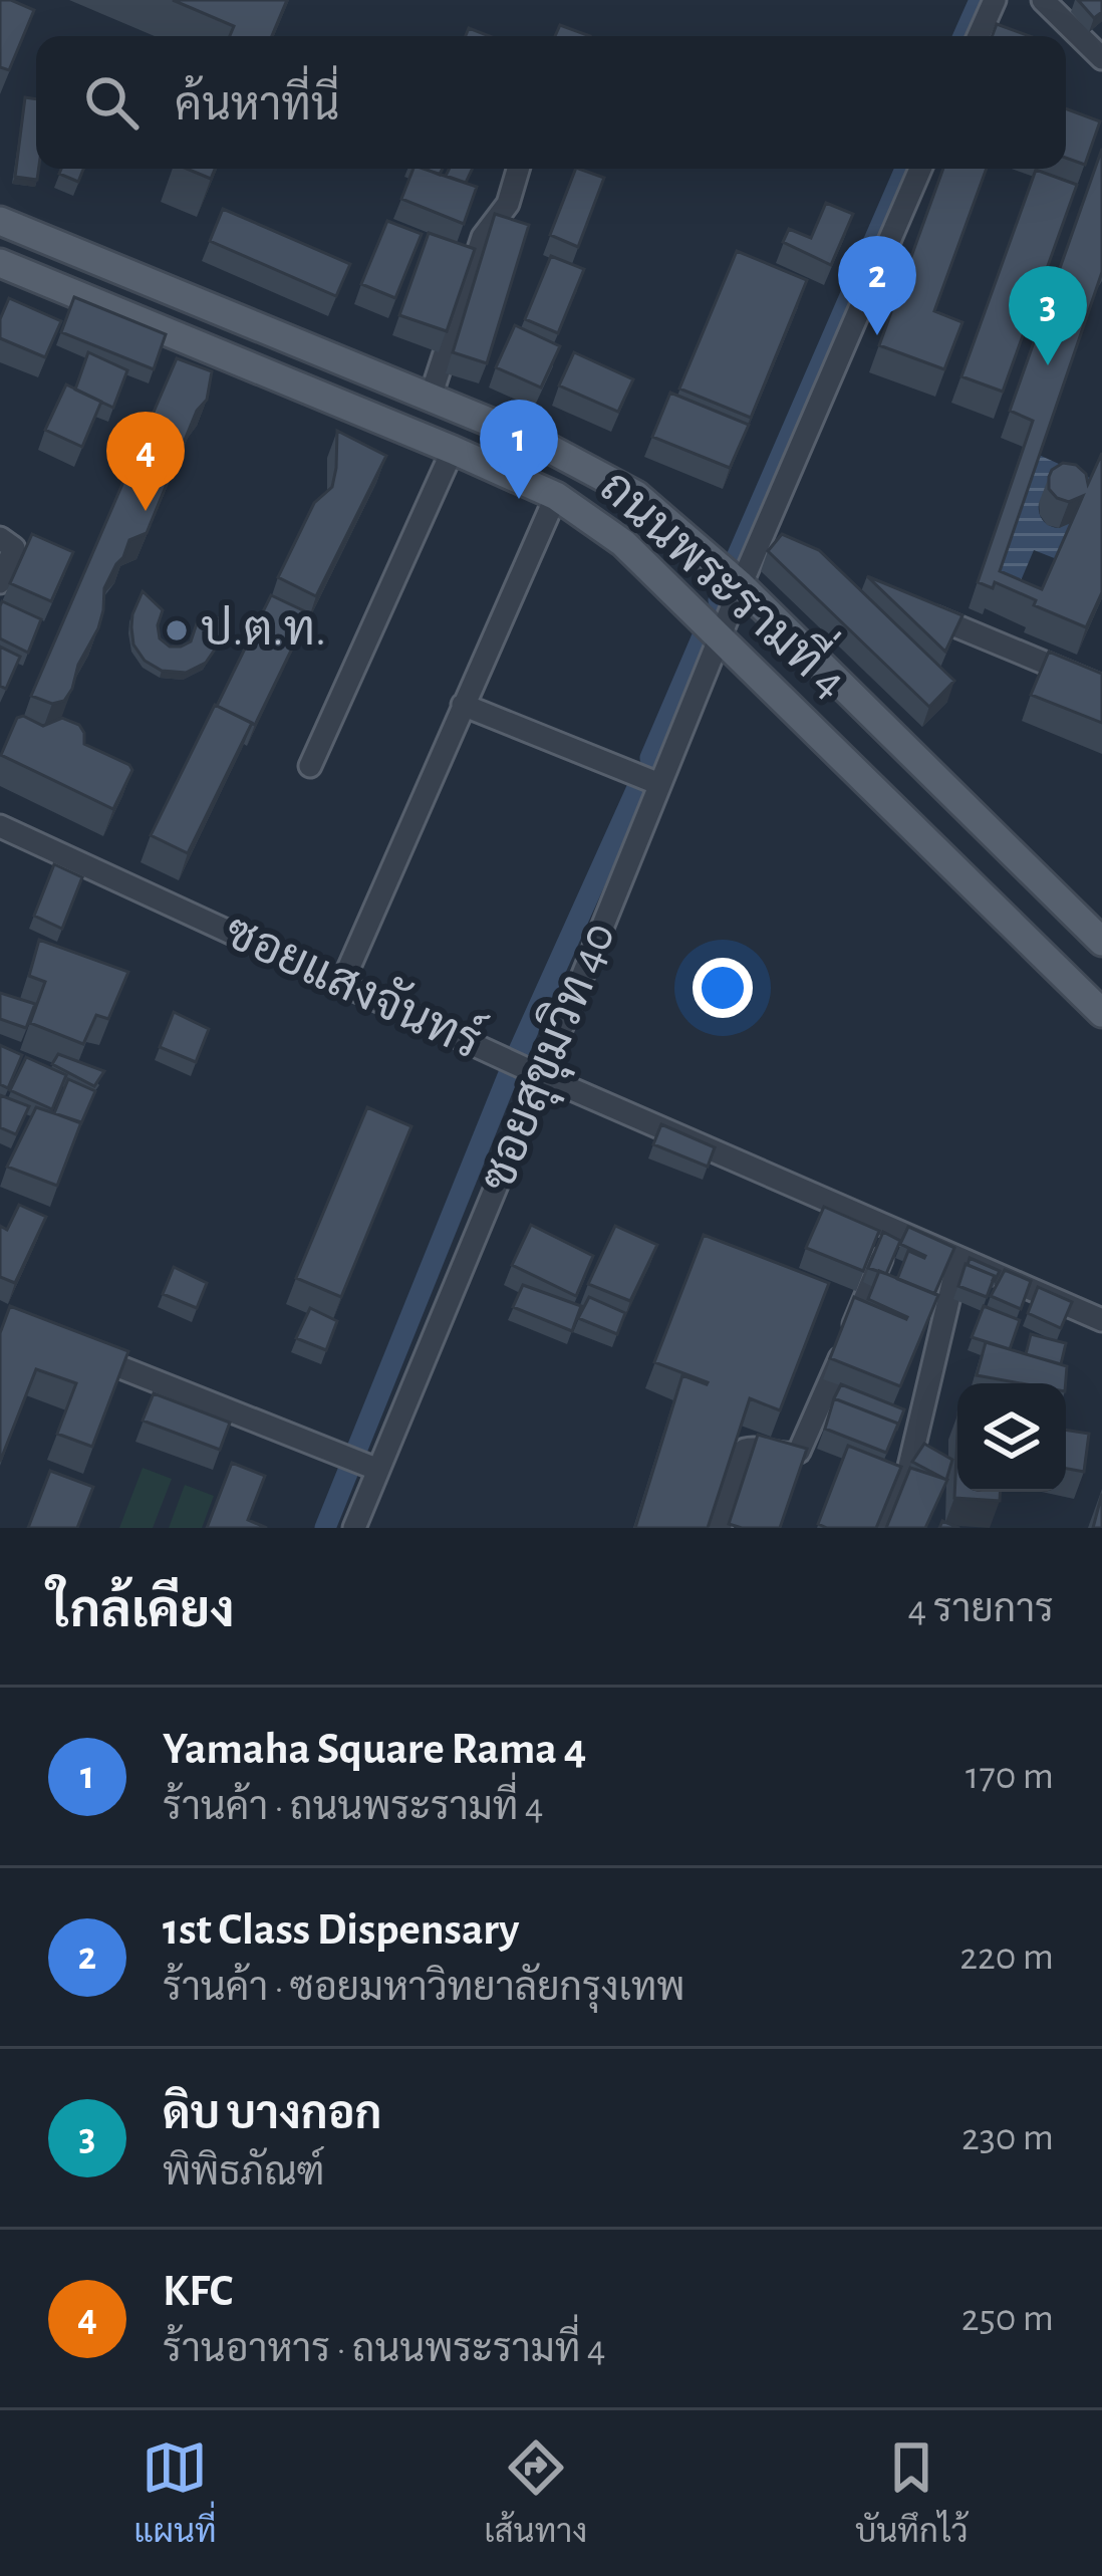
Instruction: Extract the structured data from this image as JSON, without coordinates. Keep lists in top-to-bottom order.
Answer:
{
  "streets": {
    "main road": ["ถนนพระรามที่ 4"],
    "street": ["ซอยแสงจันทร์", "ซอยสุขุมวิท 40"]
  },
  "crossings": [
    ["ถนนพระรามที่ 4", "ซอยสุขุมวิท 40"],
    ["ซอยแสงจันทร์", "ซอยสุขุมวิท 40"]
  ],
  "places": ["ป.ต.ท."],
  "page": {
    "search": "ค้นหาที่นี่",
    "pins": [
      "2",
      "3",
      "1",
      "4"
    ],
    "heading": ["ใกล้เคียง", "4 รายการ"],
    "list": [
      {
        "mark": "1",
        "name": "Yamaha Square Rama 4",
        "note": "ร้านค้า · ถนนพระรามที่ 4",
        "value": "170 m"
      },
      {
        "mark": "2",
        "name": "1st Class Dispensary",
        "note": "ร้านค้า · ซอยมหาวิทยาลัยกรุงเทพ",
        "value": "220 m"
      },
      {
        "mark": "3",
        "name": "ดิบ บางกอก",
        "note": "พิพิธภัณฑ์",
        "value": "230 m"
      },
      {
        "mark": "4",
        "name": "KFC",
        "note": "ร้านอาหาร · ถนนพระรามที่ 4",
        "value": "250 m"
      }
    ],
    "nav": ["แผนที่", "เส้นทาง", "บันทึกไว้"]
  }
}
